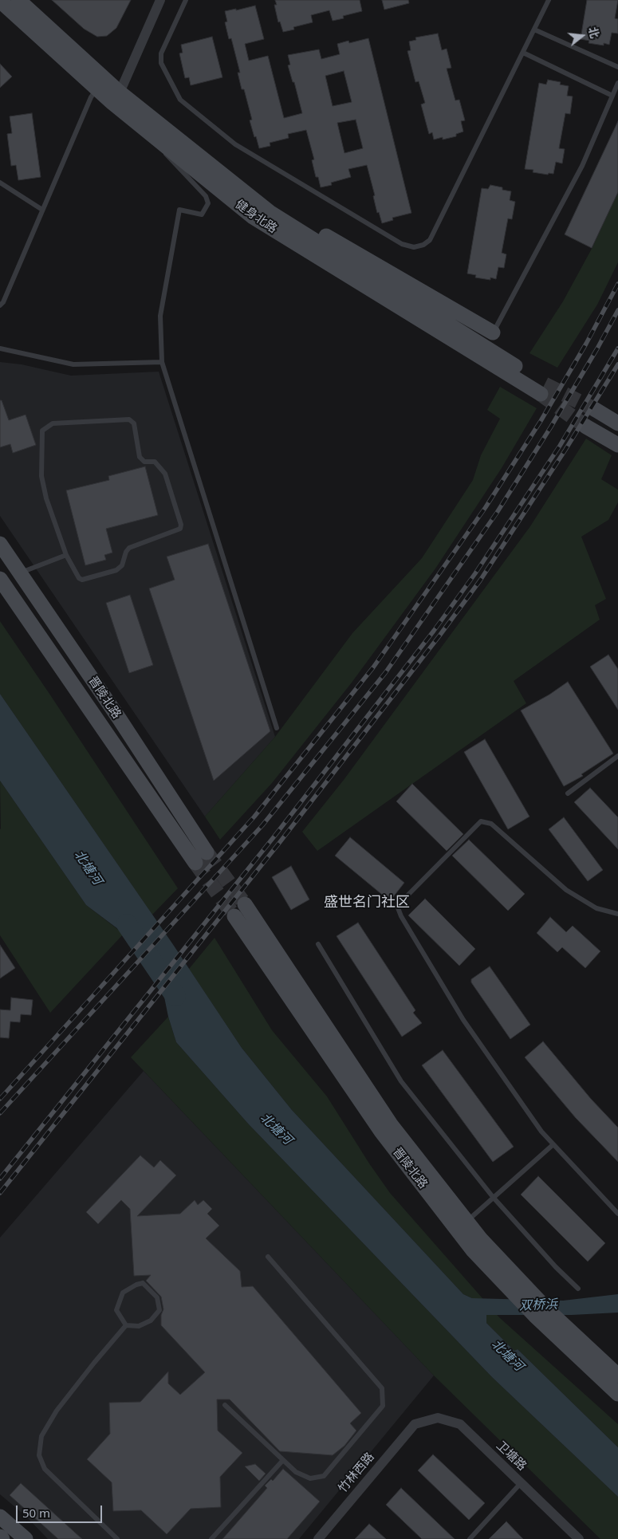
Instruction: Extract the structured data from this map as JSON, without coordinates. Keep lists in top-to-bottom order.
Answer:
{
  "streets": {
    "main road": ["健身北路", "晋陵北路"],
    "street": ["卫塘路", "竹林西路"]
  },
  "crossings": [
    ["卫塘路", "竹林西路"]
  ],
  "districts": ["盛世名门社区"],
  "water": ["北塘河", "双桥浜"],
  "scale_bar": "50 m",
  "north": "right"
}
